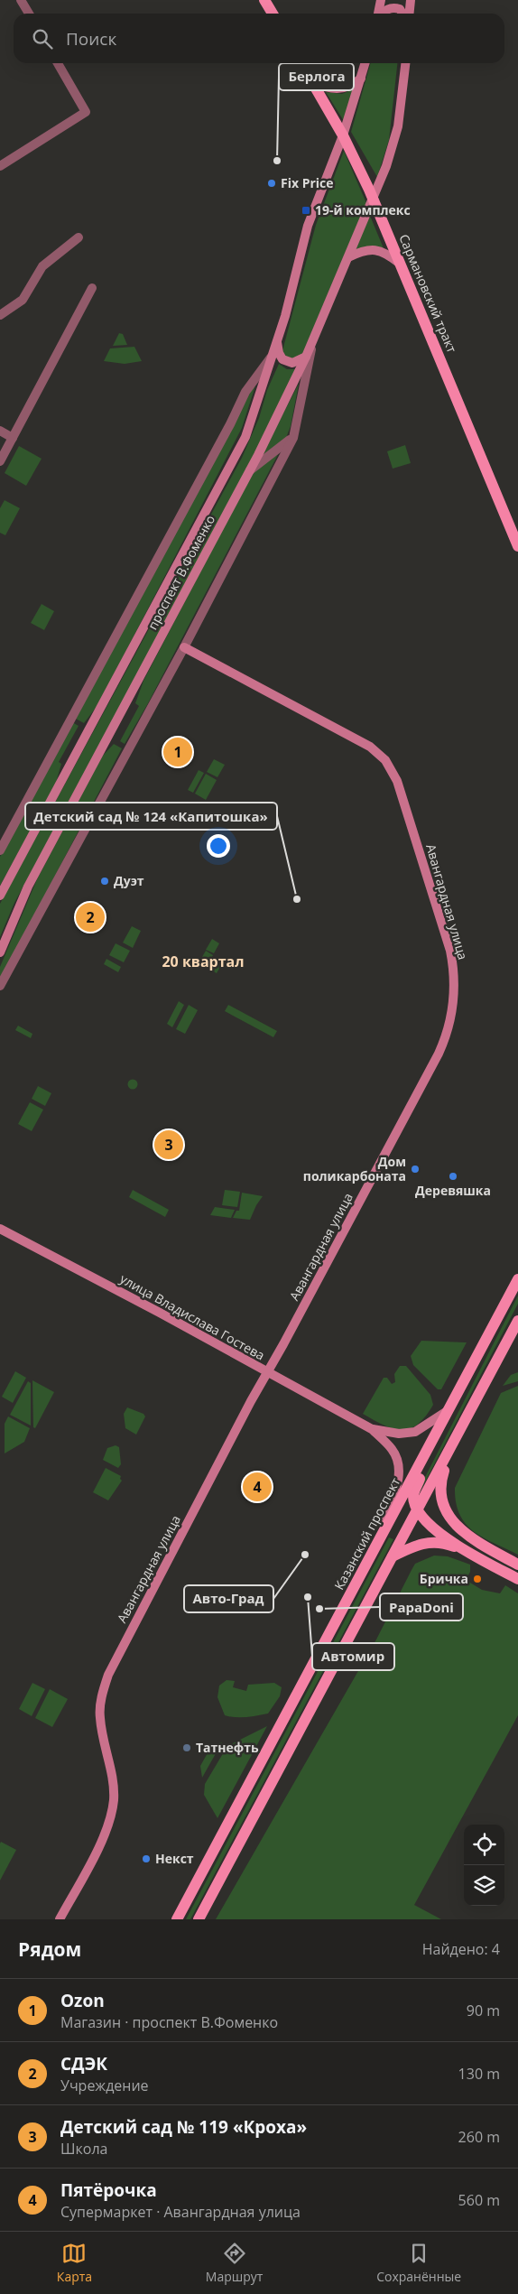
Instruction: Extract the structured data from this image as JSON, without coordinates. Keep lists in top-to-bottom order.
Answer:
{
  "streets": {
    "main road": [
      "Сармановский тракт",
      "проспект В.Фоменко",
      "Авангардная улица",
      "улица Владислава Гостева",
      "Казанский проспект"
    ]
  },
  "crossings": [
    ["Сармановский тракт", "проспект В.Фоменко"],
    ["Авангардная улица", "улица Владислава Гостева"],
    ["улица Владислава Гостева", "Казанский проспект"]
  ],
  "districts": ["20 квартал"],
  "places": {
    "other": [
      "Берлога",
      "Fix Price",
      "Дуэт",
      "Детский сад № 124 «Капитошка»",
      "Дом поликарбоната",
      "Деревяшка",
      "Авто-Град",
      "Бричка",
      "Автомир",
      "PapaDoni",
      "Татнефть",
      "Некст"
    ],
    "transit": ["19-й комплекс"]
  },
  "page": {
    "search": "Поиск",
    "pins": [
      "1",
      "2",
      "3",
      "4"
    ],
    "heading": ["Рядом", "Найдено: 4"],
    "list": [
      {
        "mark": "1",
        "name": "Ozon",
        "note": "Магазин · проспект В.Фоменко",
        "value": "90 m"
      },
      {
        "mark": "2",
        "name": "СДЭК",
        "note": "Учреждение",
        "value": "130 m"
      },
      {
        "mark": "3",
        "name": "Детский сад № 119 «Кроха»",
        "note": "Школа",
        "value": "260 m"
      },
      {
        "mark": "4",
        "name": "Пятёрочка",
        "note": "Супермаркет · Авангардная улица",
        "value": "560 m"
      }
    ],
    "nav": ["Карта", "Маршрут", "Сохранённые"]
  }
}
